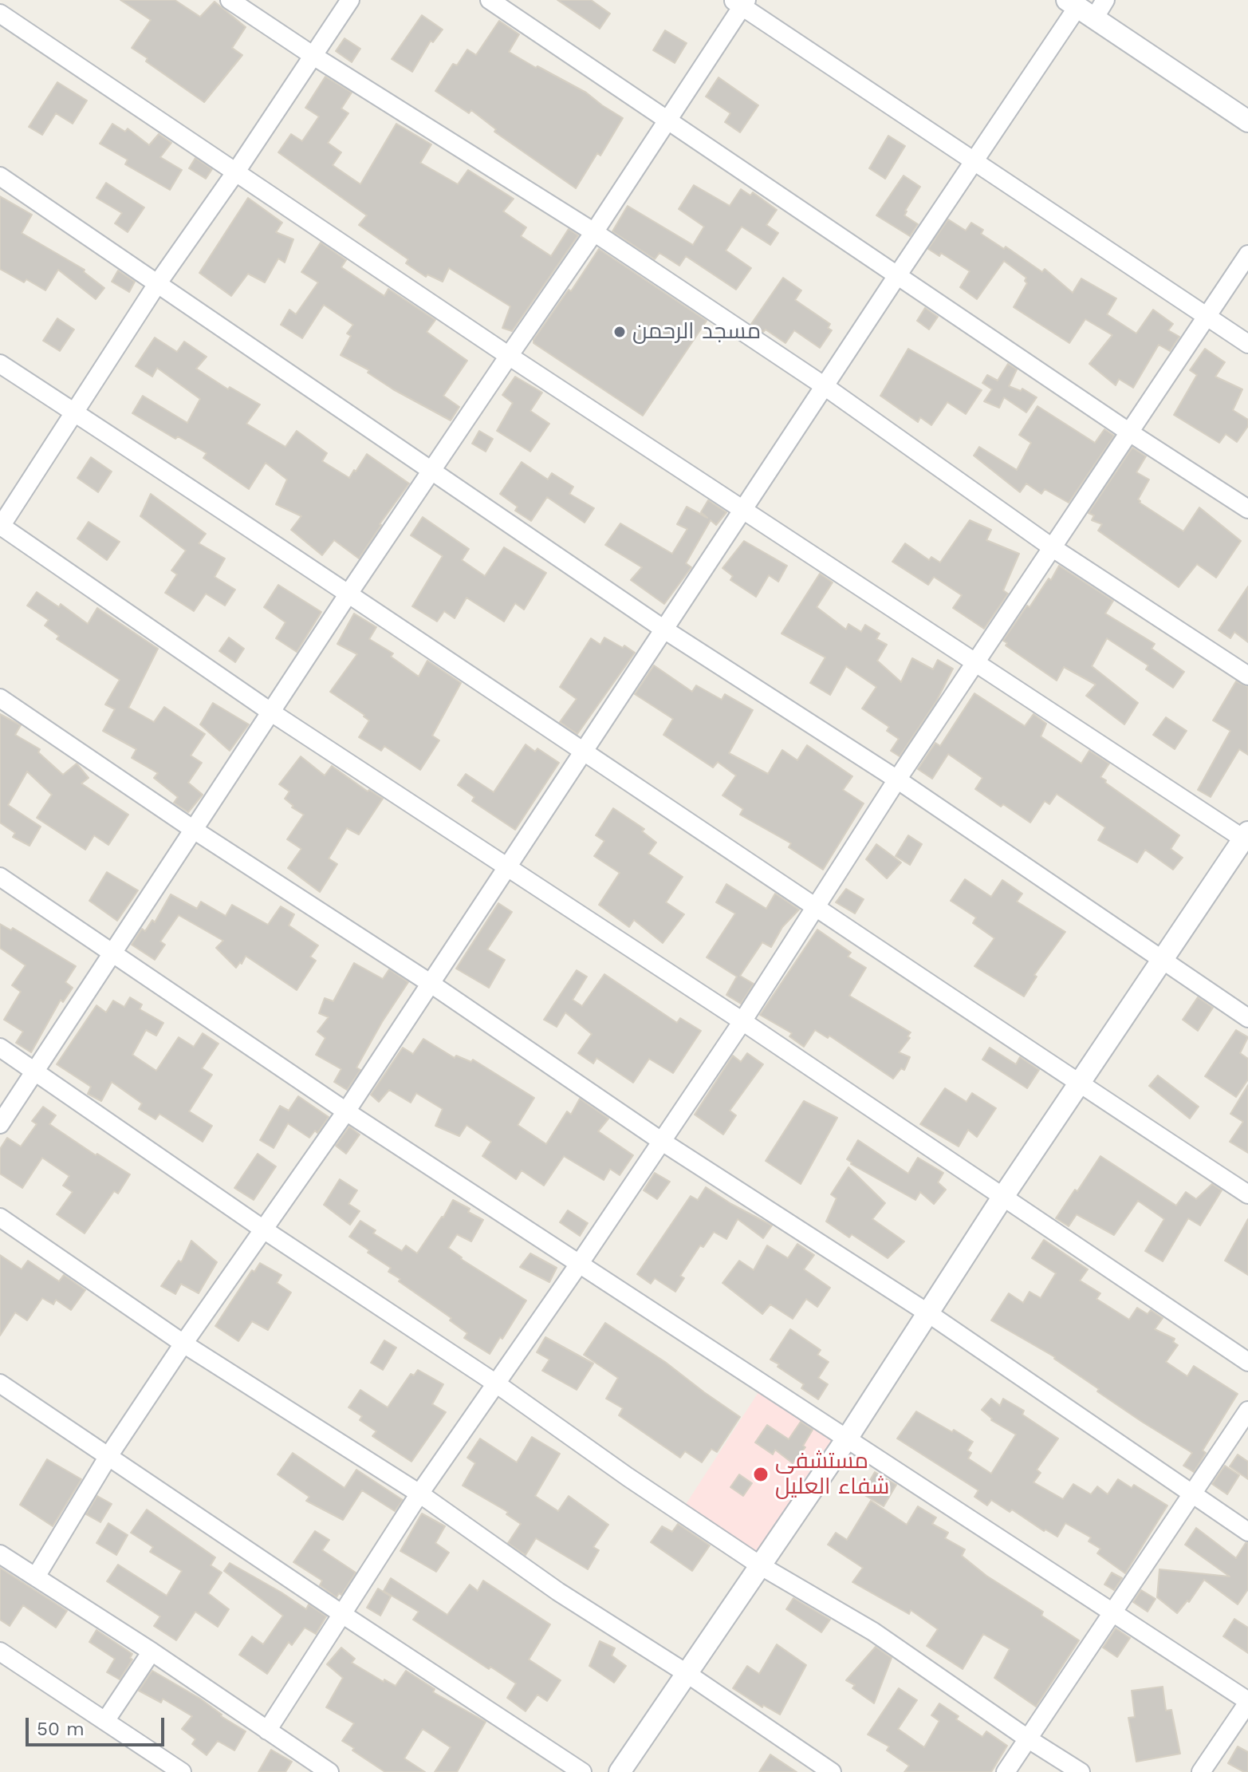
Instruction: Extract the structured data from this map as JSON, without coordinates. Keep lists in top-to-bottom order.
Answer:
{
  "places": ["مسجد الرحمن", "مستشفى شفاء العليل"],
  "scale_bar": "50 m"
}
